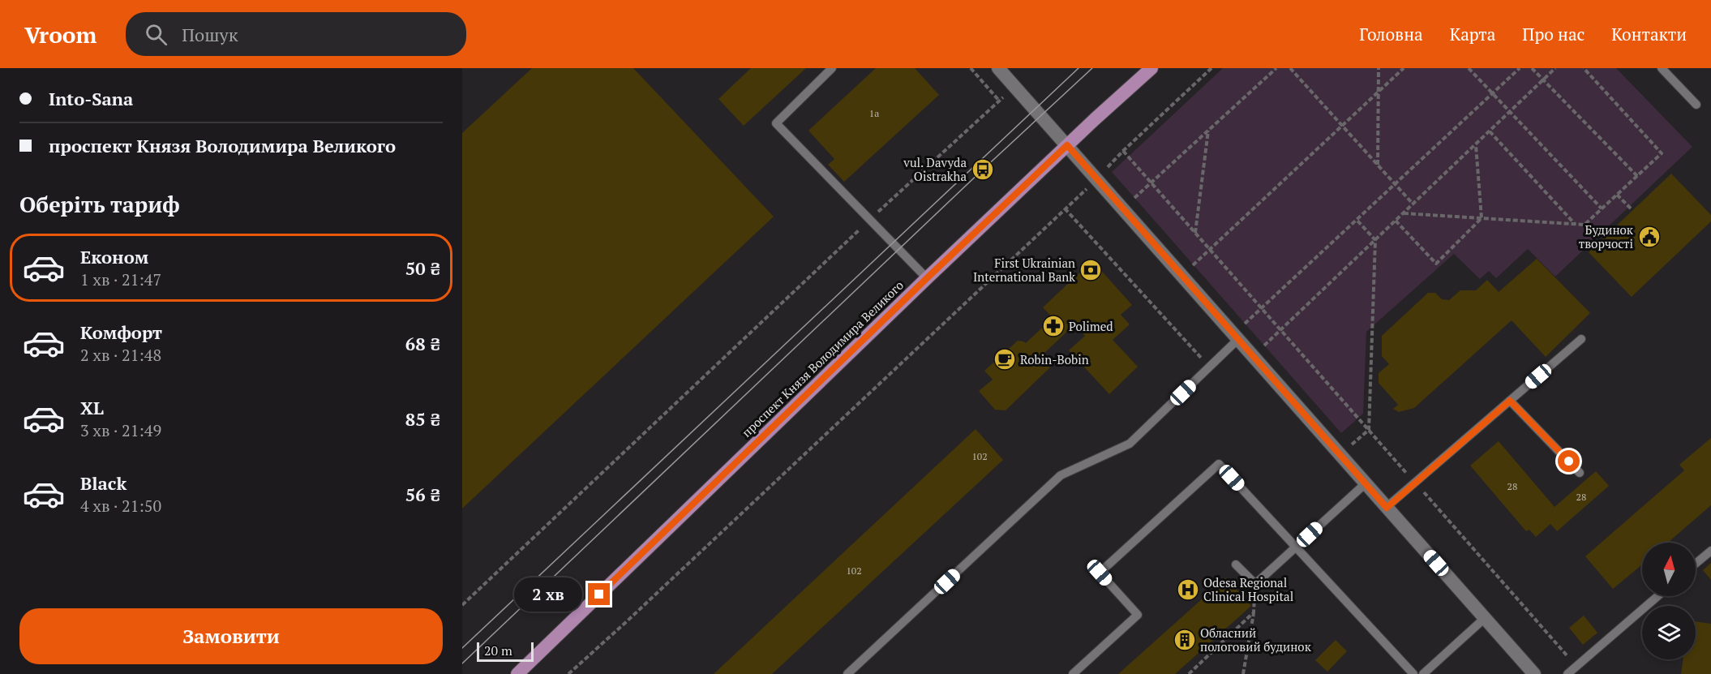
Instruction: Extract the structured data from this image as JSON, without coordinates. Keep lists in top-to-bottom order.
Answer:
{
  "streets": {
    "highway": ["проспект Князя Володимира Великого"]
  },
  "places": {
    "bus stop": ["vul. Davyda Oistrakha"],
    "public building": ["Будинок творчості"],
    "bank": ["First Ukrainian International Bank"],
    "pharmacy": ["Polimed"],
    "cafe": ["Robin-Bobin"],
    "hospital": ["Odesa Regional Clinical Hospital"],
    "building": ["Обласний пологовий будинок"]
  },
  "house_numbers": [
    "1а",
    "102",
    "28",
    "28",
    "102"
  ],
  "scale_bar": "20 m",
  "north": "top",
  "page": {
    "header": "Vroom",
    "search": "Пошук",
    "nav": [
      "Головна",
      "Карта",
      "Про нас",
      "Контакти"
    ],
    "banner": ["Into-Sana", "проспект Князя Володимира Великого"],
    "heading": "Оберіть тариф",
    "list": [
      {
        "name": "Економ",
        "note": "1 хв · 21:47",
        "value": "50 ₴"
      },
      {
        "name": "Комфорт",
        "note": "2 хв · 21:48",
        "value": "68 ₴"
      },
      {
        "name": "XL",
        "note": "3 хв · 21:49",
        "value": "85 ₴"
      },
      {
        "name": "Black",
        "note": "4 хв · 21:50",
        "value": "56 ₴"
      }
    ],
    "bubble": "2 хв",
    "buttons": "Замовити",
    "scale": "20 m"
  }
}
